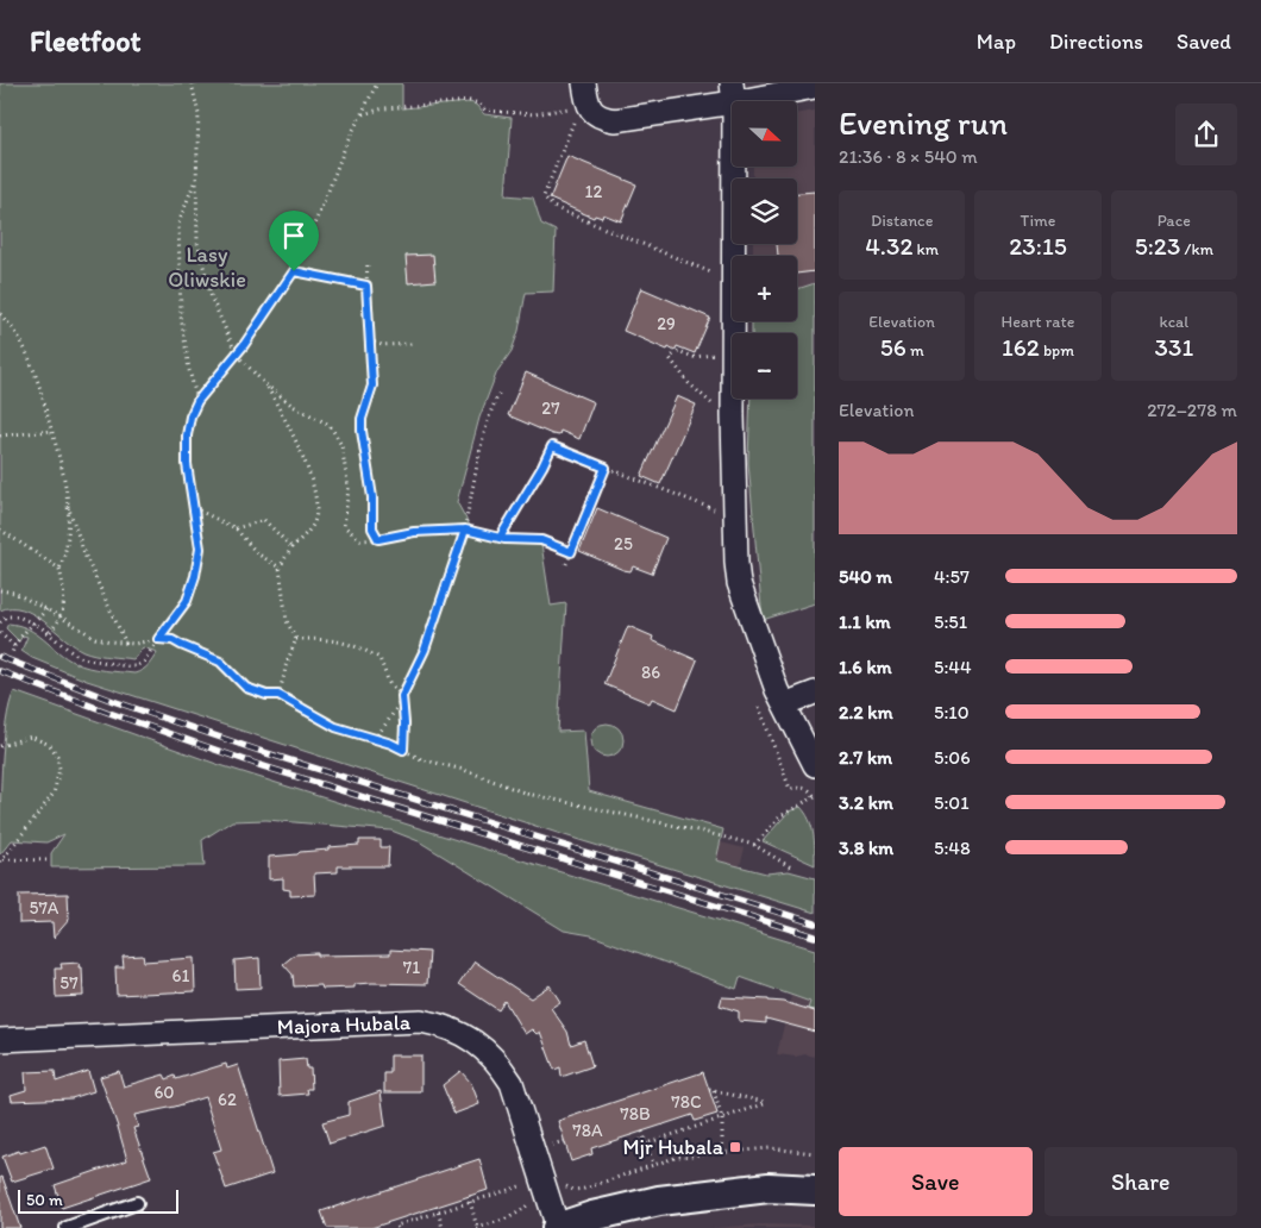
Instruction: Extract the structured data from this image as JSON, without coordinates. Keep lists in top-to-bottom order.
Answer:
{
  "streets": {
    "street": ["Majora Hubala"]
  },
  "parks": ["Lasy Oliwskie"],
  "places": {
    "transit": ["Mjr Hubala"]
  },
  "house_numbers": [
    "12",
    "29",
    "27",
    "25",
    "86",
    "57A",
    "71",
    "61",
    "57",
    "60",
    "62",
    "78C",
    "78B",
    "78A"
  ],
  "scale_bar": "50 m",
  "north": "right",
  "page": {
    "header": "Fleetfoot",
    "nav": ["Map", "Directions", "Saved"],
    "heading": ["Evening run", "21:36 · 8 × 540 m"],
    "map_buttons": ["+", "−"],
    "stats": [
      ["Distance", "4.32 km"],
      ["Time", "23:15"],
      ["Pace", "5:23 /km"],
      ["Elevation", "56 m"],
      ["Heart rate", "162 bpm"],
      ["kcal", "331"]
    ],
    "chart": ["Elevation", "272–278 m"],
    "list": [
      {
        "name": "540 m",
        "note": "4:57"
      },
      {
        "name": "1.1 km",
        "note": "5:51"
      },
      {
        "name": "1.6 km",
        "note": "5:44"
      },
      {
        "name": "2.2 km",
        "note": "5:10"
      },
      {
        "name": "2.7 km",
        "note": "5:06"
      },
      {
        "name": "3.2 km",
        "note": "5:01"
      },
      {
        "name": "3.8 km",
        "note": "5:48"
      }
    ],
    "buttons": ["Save", "Share"],
    "scale": "50 m"
  }
}
